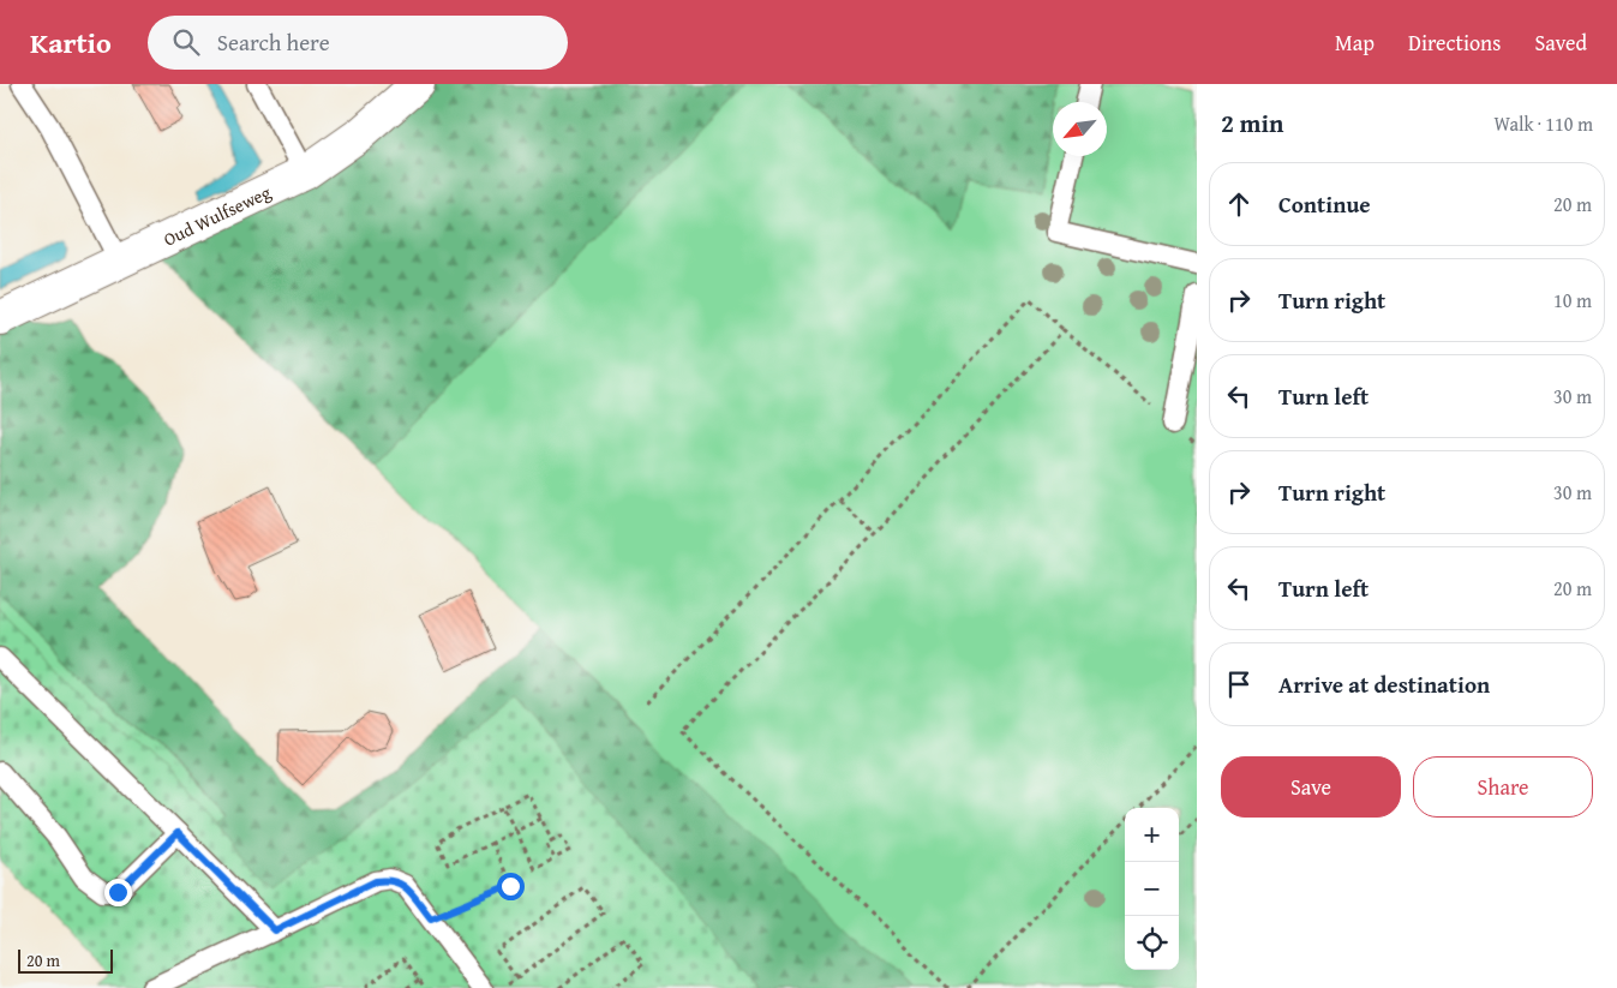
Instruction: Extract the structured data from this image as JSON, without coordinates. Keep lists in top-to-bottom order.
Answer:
{
  "streets": {
    "street": ["Oud Wulfseweg"]
  },
  "scale_bar": "20 m",
  "north": "bottom left",
  "page": {
    "header": "Kartio",
    "search": "Search here",
    "nav": ["Map", "Directions", "Saved"],
    "heading": ["2 min", "Walk · 110 m"],
    "list": [
      ["Continue", "20 m"],
      ["Turn right", "10 m"],
      ["Turn left", "30 m"],
      ["Turn right", "30 m"],
      ["Turn left", "20 m"],
      "Arrive at destination"
    ],
    "buttons": ["Save", "Share"],
    "map_buttons": ["+", "−"],
    "scale": "20 m"
  }
}
